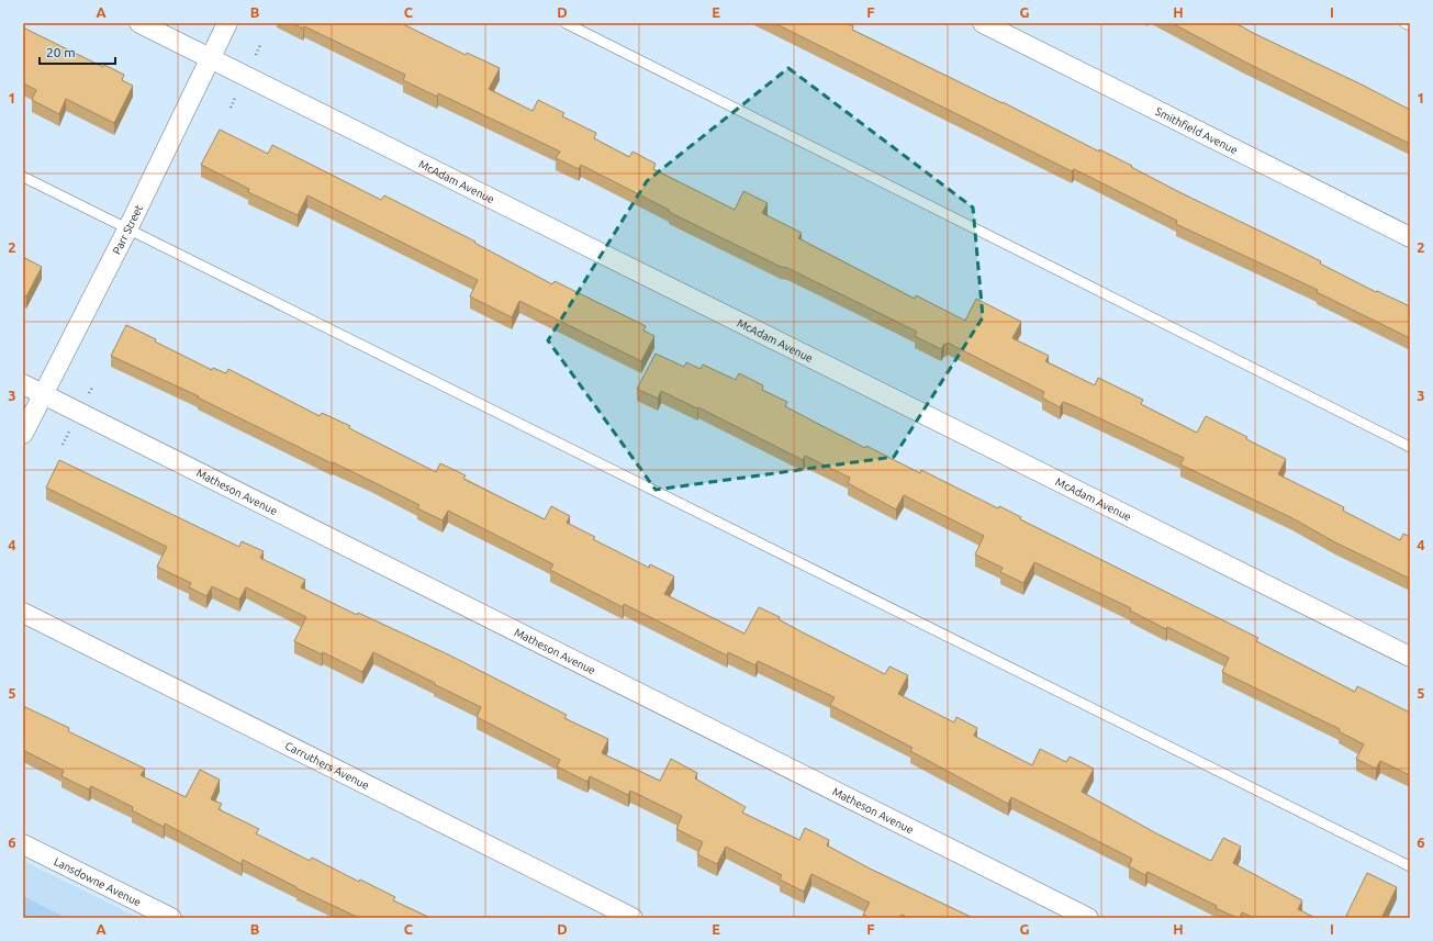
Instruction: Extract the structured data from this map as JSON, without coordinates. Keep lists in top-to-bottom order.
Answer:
{
  "streets": {
    "street": [
      "Smithfield Avenue",
      "McAdam Avenue",
      "Parr Street",
      "Matheson Avenue",
      "Carruthers Avenue",
      "Lansdowne Avenue"
    ]
  },
  "crossings": [
    ["McAdam Avenue", "Parr Street"],
    ["Parr Street", "Matheson Avenue"]
  ],
  "scale_bar": "20 m",
  "grid": {
    "columns": [
      "A",
      "B",
      "C",
      "D",
      "E",
      "F",
      "G",
      "H",
      "I"
    ],
    "rows": [
      "1",
      "2",
      "3",
      "4",
      "5",
      "6"
    ]
  }
}
